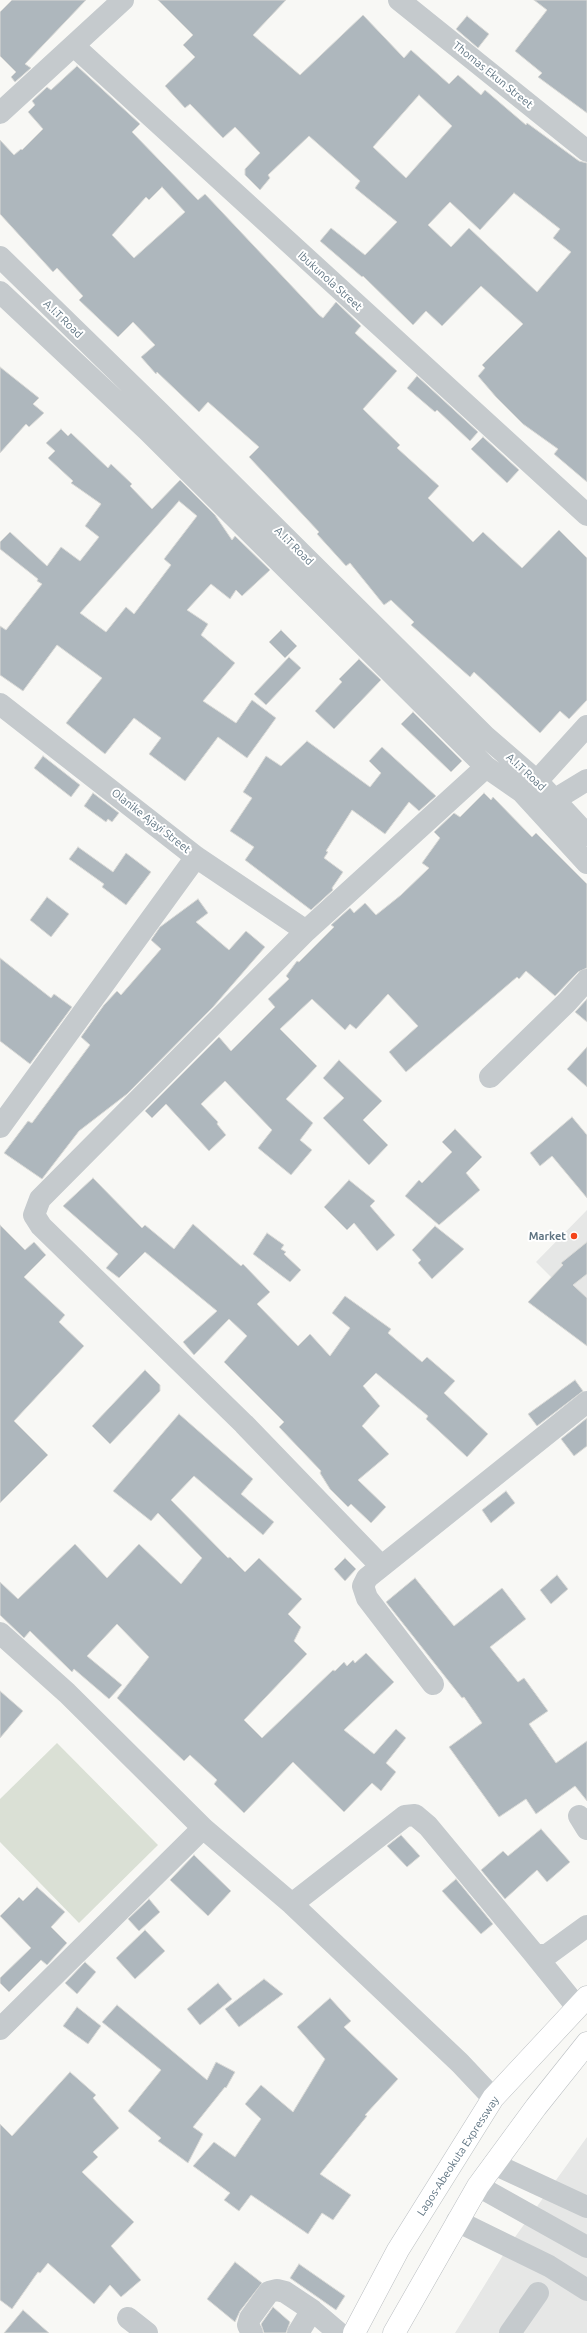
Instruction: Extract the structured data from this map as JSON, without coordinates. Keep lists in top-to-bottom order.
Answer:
{
  "streets": {
    "highway": ["Lagos-Abeokuta Expressway"],
    "street": [
      "Thomas Ekun Street",
      "Ibukunola Street",
      "A.I.T Road",
      "Olanike Ajayi Street"
    ]
  },
  "places": ["Market"]
}
